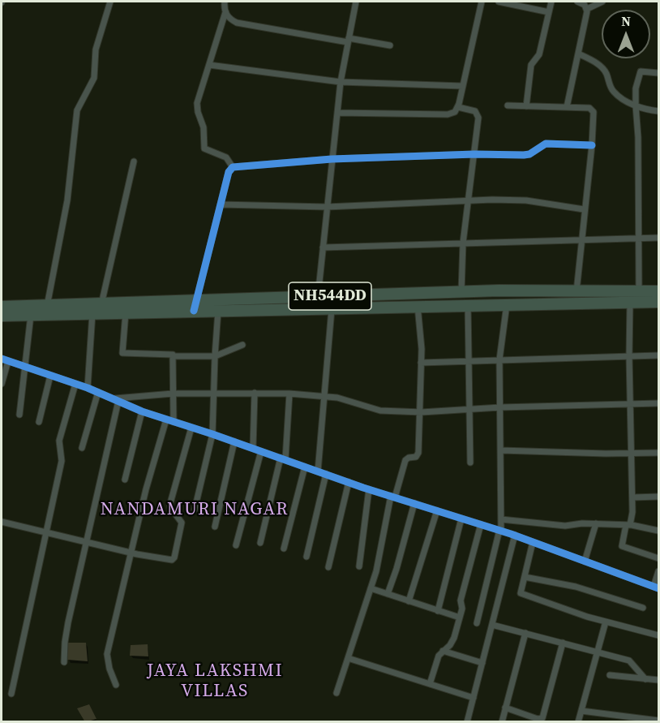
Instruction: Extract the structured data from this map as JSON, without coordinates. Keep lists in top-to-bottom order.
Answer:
{
  "streets": {
    "highway": ["NH544DD"]
  },
  "districts": ["NANDAMURI NAGAR", "JAYA LAKSHMI VILLAS"],
  "north": "top"
}
